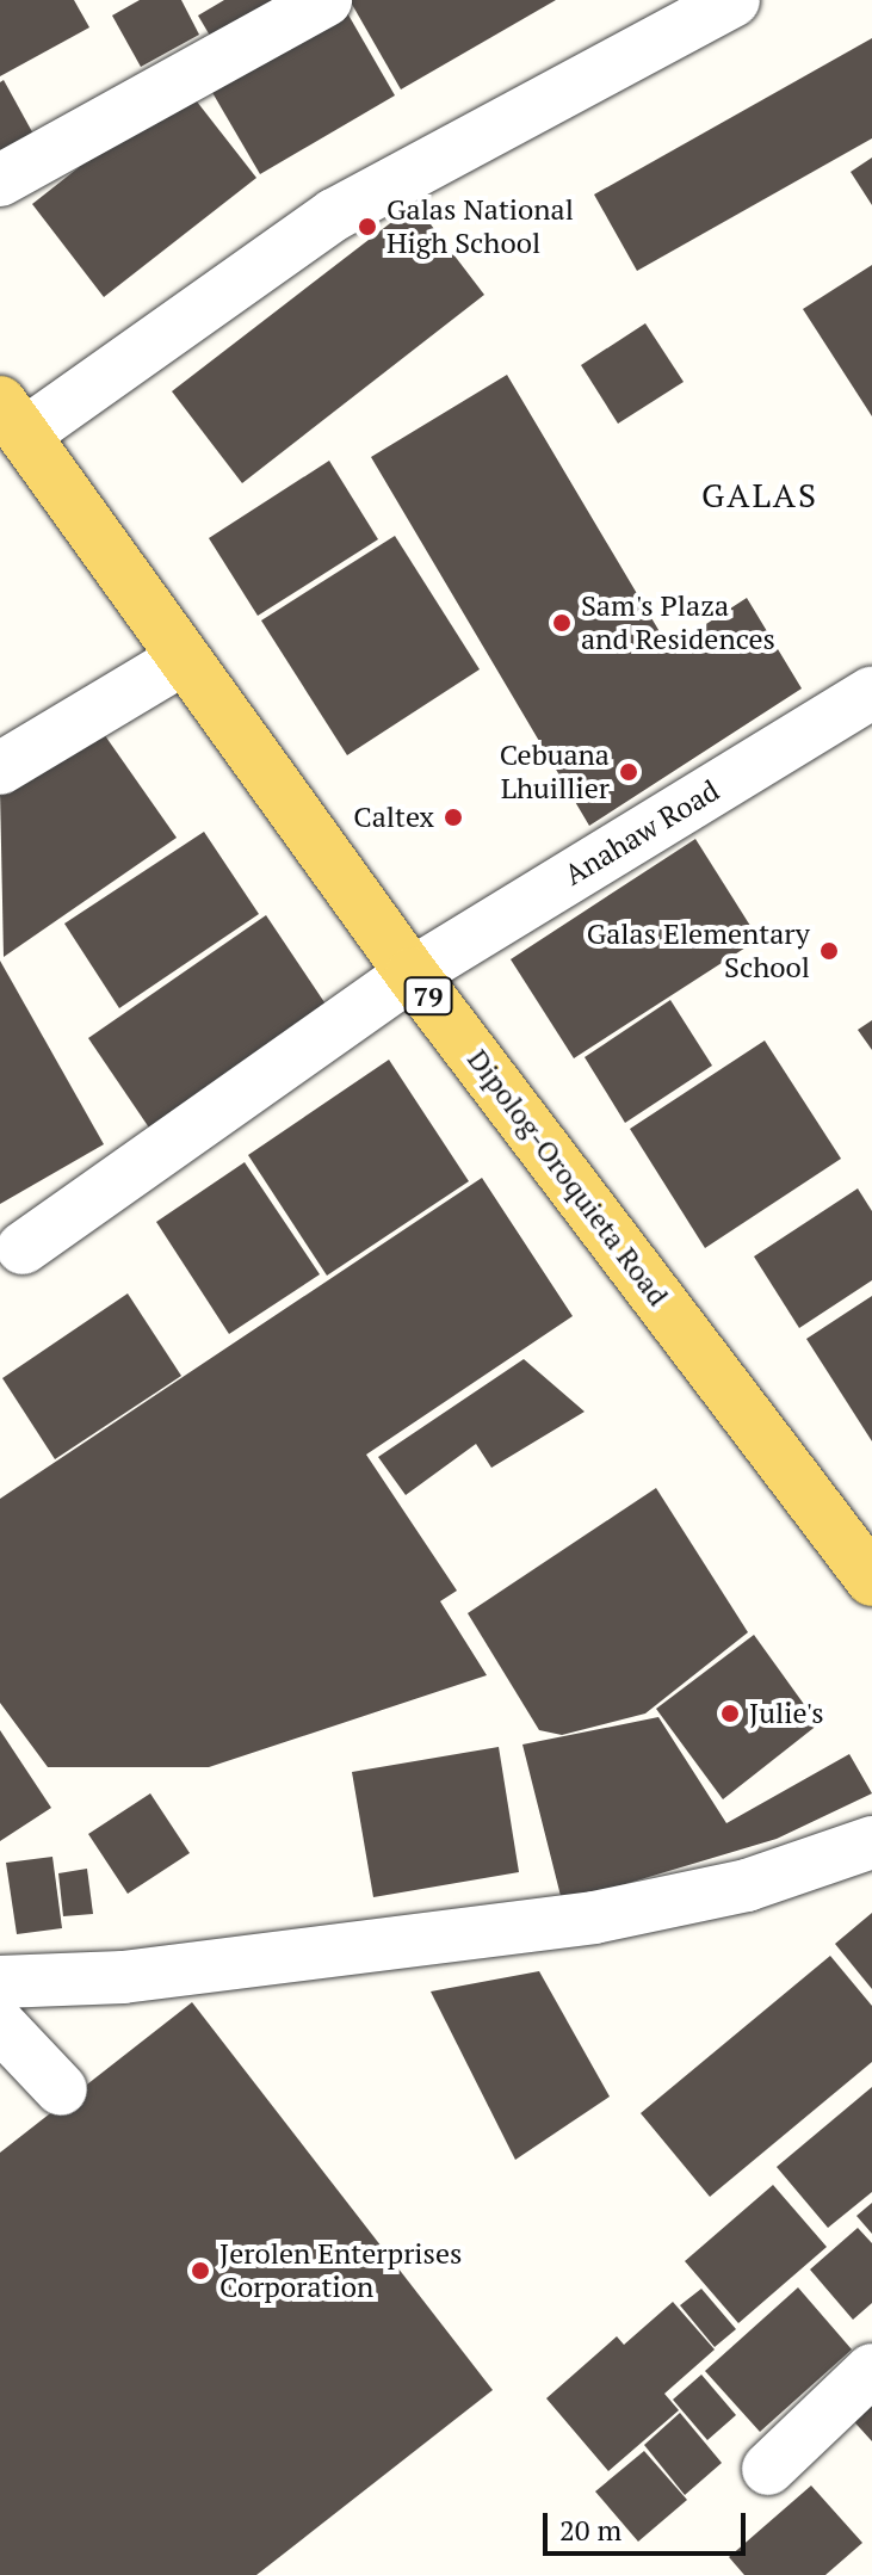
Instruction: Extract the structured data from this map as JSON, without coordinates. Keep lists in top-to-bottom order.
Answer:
{
  "streets": {
    "main road": ["79", "Dipolog-Oroquieta Road"],
    "street": ["Anahaw Road"]
  },
  "crossings": [
    ["Anahaw Road", "Dipolog-Oroquieta Road"]
  ],
  "districts": ["GALAS"],
  "places": [
    "Galas National High School",
    "Sam's Plaza and Residences",
    "Cebuana Lhuillier",
    "Caltex",
    "Galas Elementary School",
    "Julie's",
    "Jerolen Enterprises Corporation"
  ],
  "scale_bar": "20 m"
}
